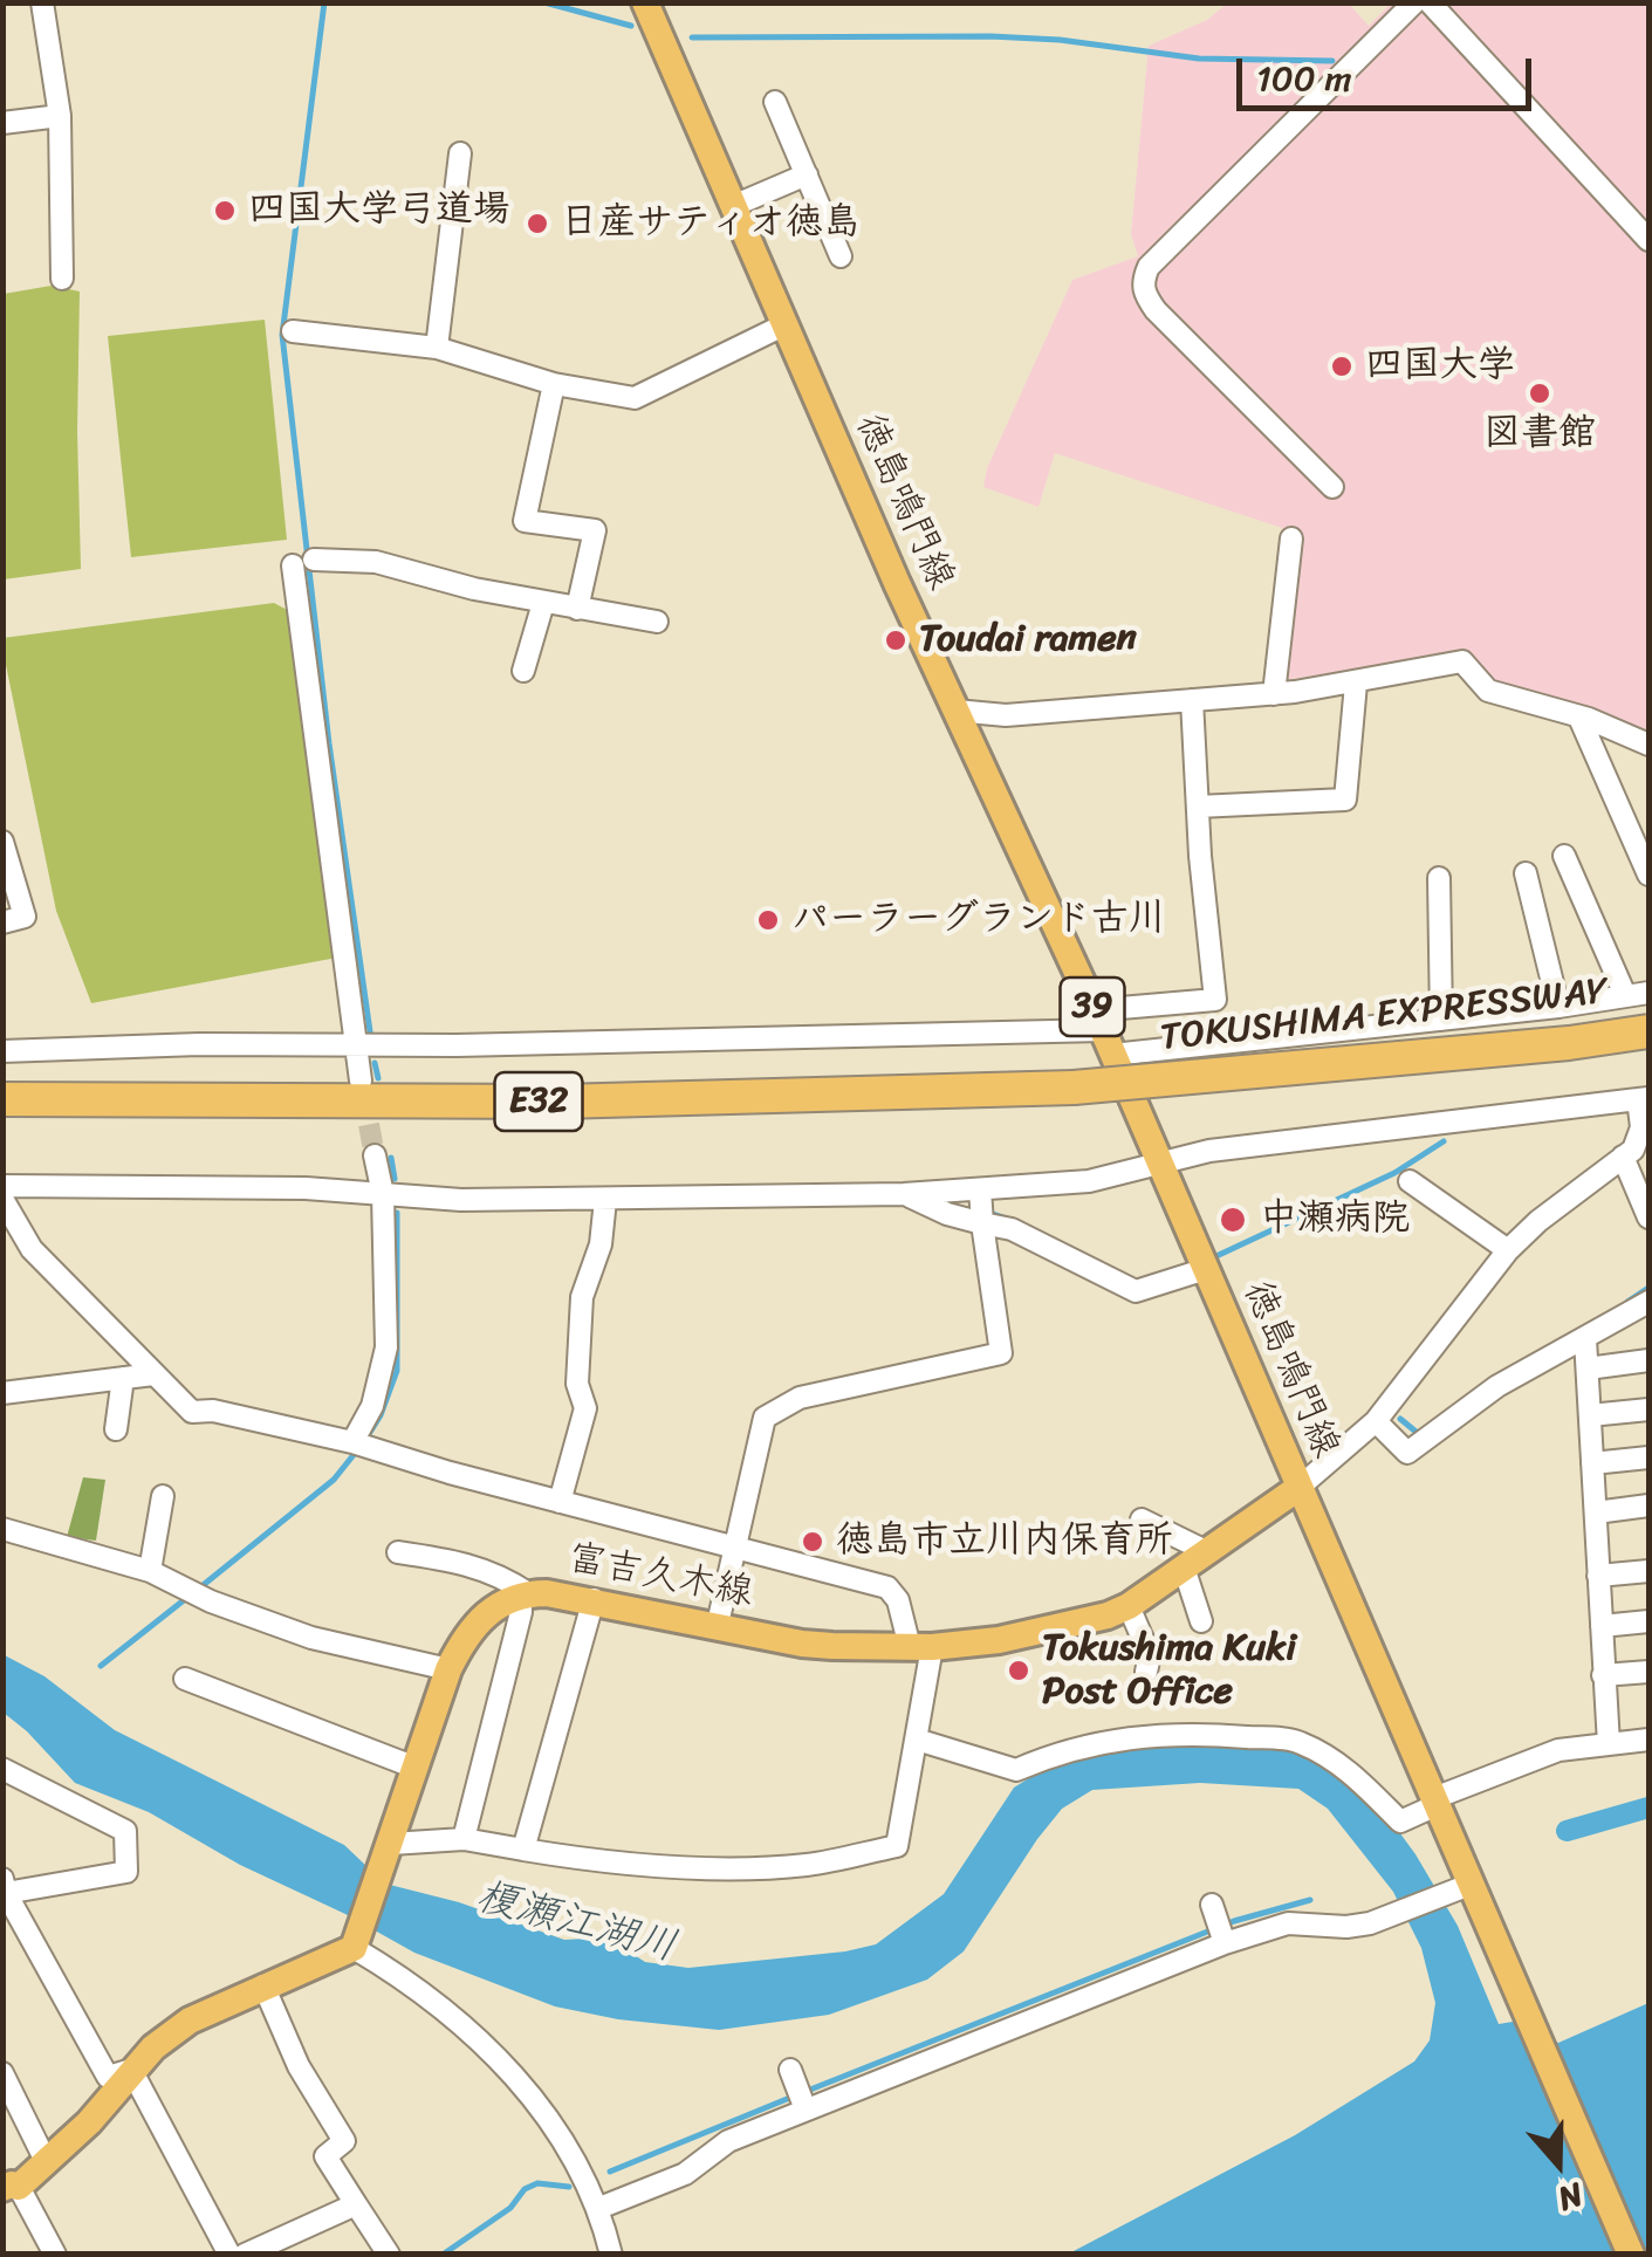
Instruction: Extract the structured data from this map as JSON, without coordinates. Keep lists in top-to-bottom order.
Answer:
{
  "streets": {
    "highway": ["TOKUSHIMA EXPRESSWAY", "E32"],
    "main road": ["徳島鳴門線", "39", "富吉久木線"]
  },
  "crossings": [
    ["徳島鳴門線", "富吉久木線"]
  ],
  "water": ["榎瀬江湖川"],
  "places": [
    "四国大学弓道場",
    "日産サティオ徳島",
    "四国大学",
    "図書館",
    "Toudai ramen",
    "パーラーグランド古川",
    "中瀬病院",
    "徳島市立川内保育所",
    "Tokushima Kuki Post Office"
  ],
  "scale_bar": "100 m",
  "north": "bottom"
}
